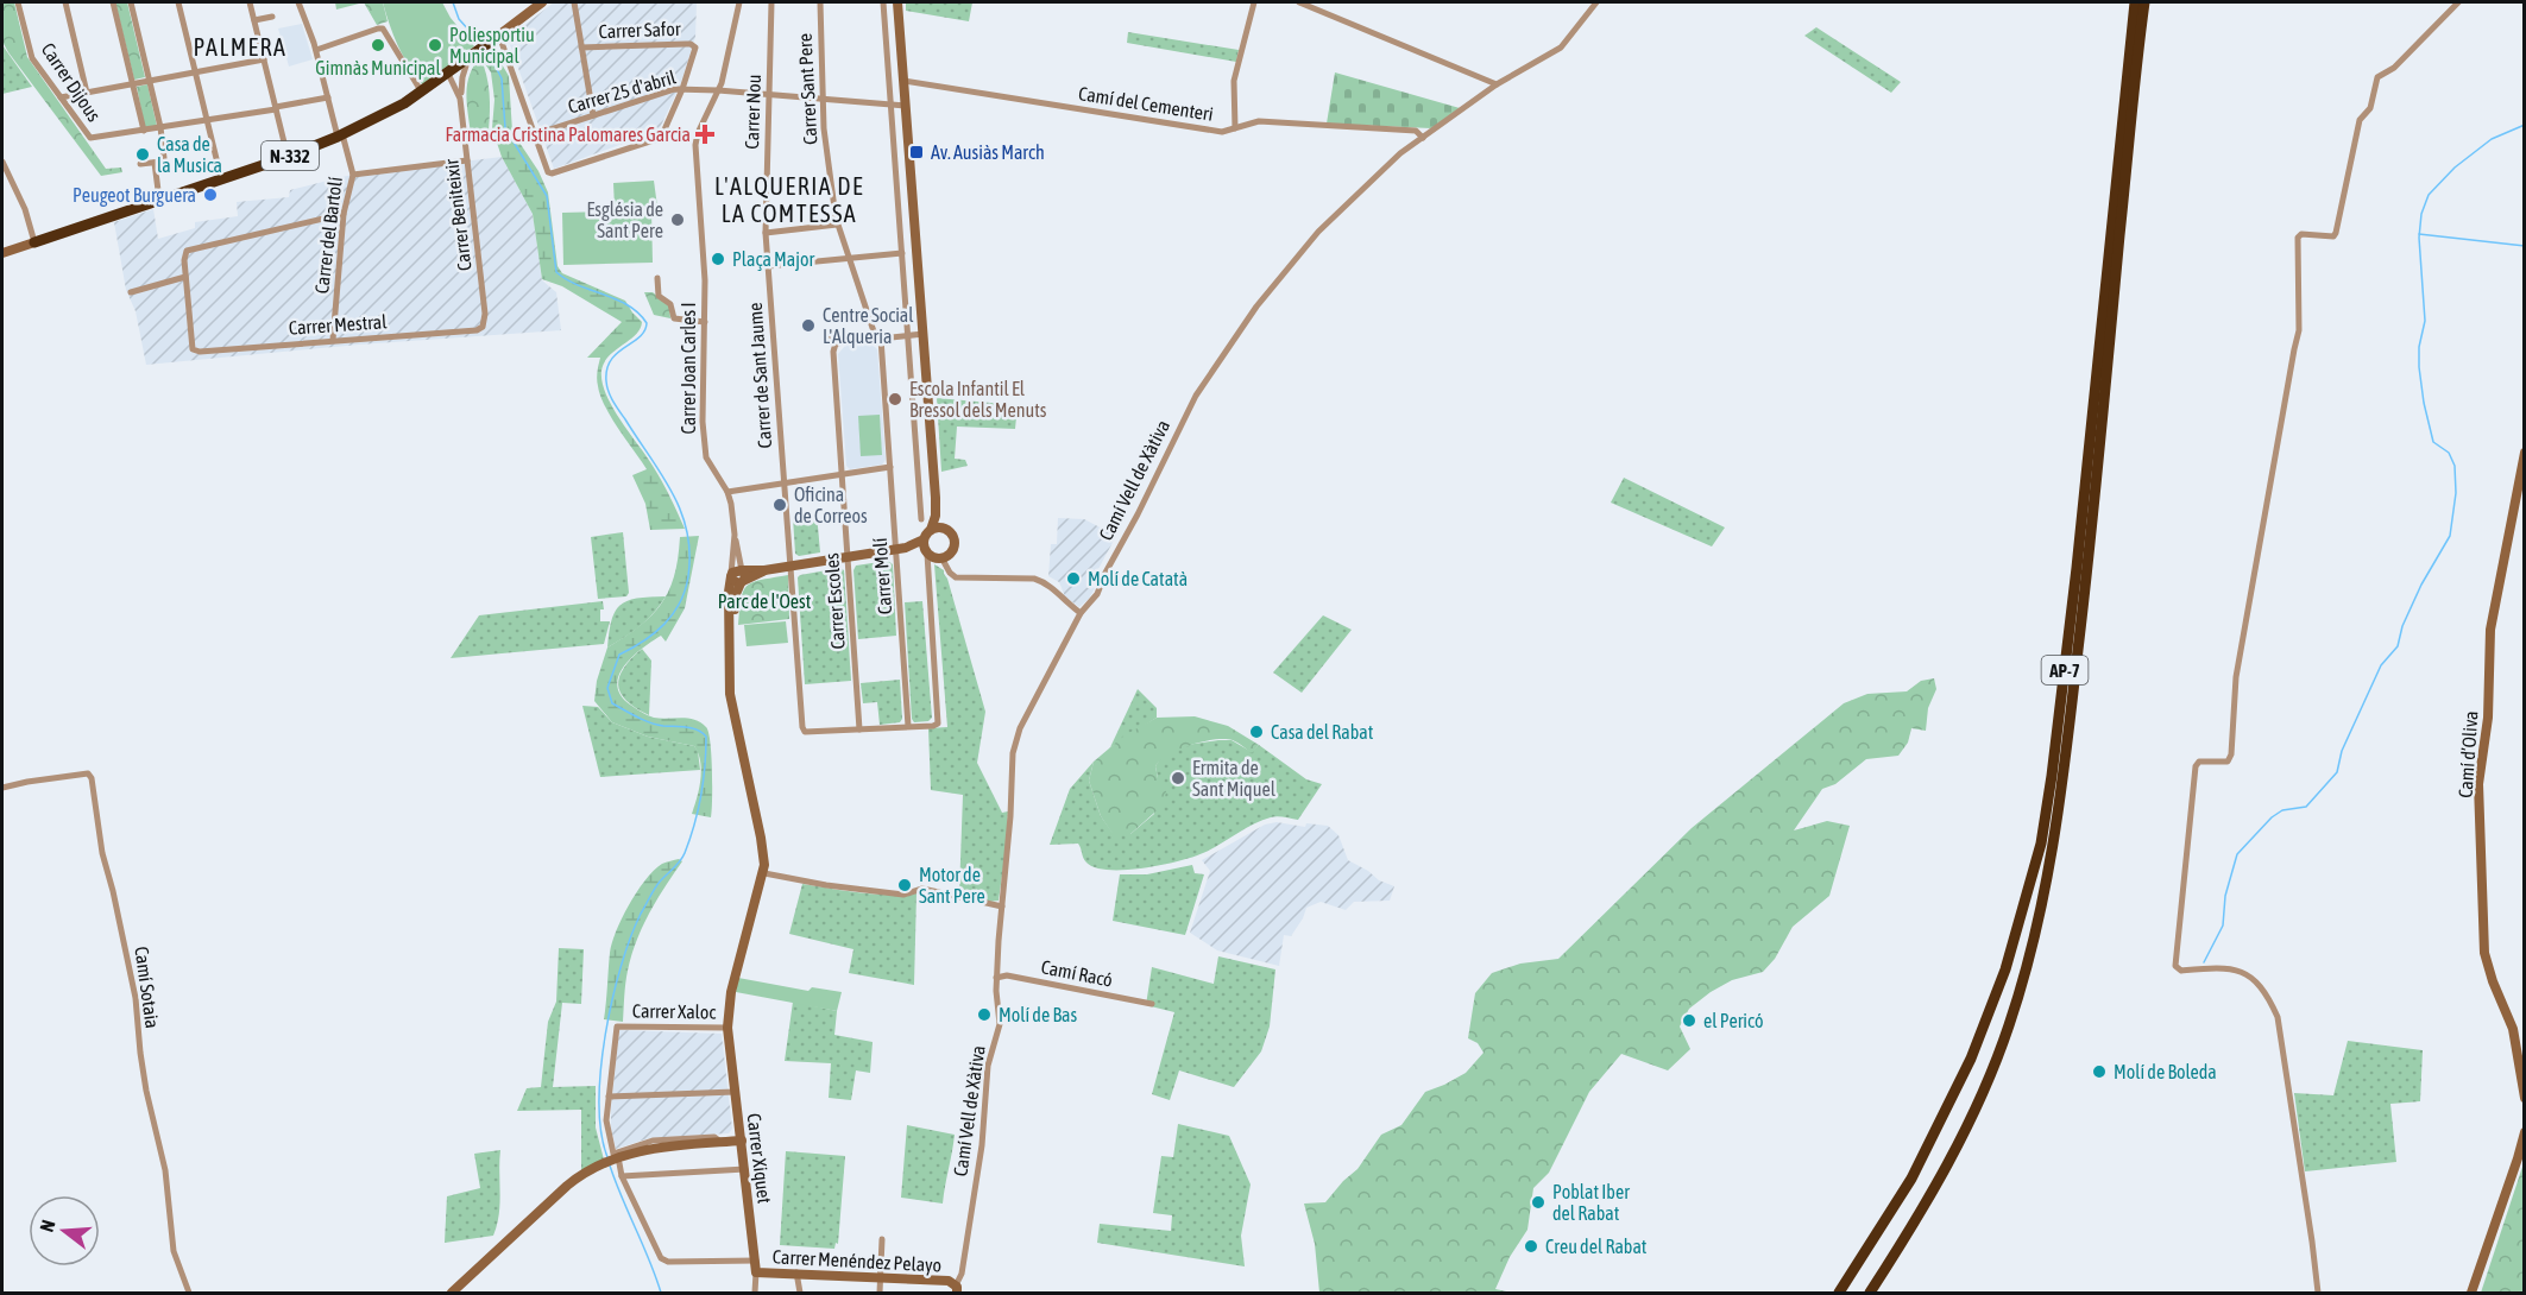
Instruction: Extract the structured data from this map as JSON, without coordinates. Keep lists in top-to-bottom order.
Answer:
{
  "streets": {
    "highway": ["N-332", "AP-7"],
    "street": [
      "Carrer Safor",
      "Carrer Dijous",
      "Carrer Sant Pere",
      "Carrer 25 d'abril",
      "Camí del Cementeri",
      "Carrer Nou",
      "Carrer Beniteixir",
      "Carrer del Bartolí",
      "Carrer Mestral",
      "Carrer Joan Carles I",
      "Carrer de Sant Jaume",
      "Camí Vell de Xàtiva",
      "Carrer Molí",
      "Carrer Escoles",
      "Camí d’Oliva",
      "Camí Racó",
      "Camí Sotaia",
      "Carrer Xaloc",
      "Carrer Xiquet",
      "Carrer Menéndez Pelayo"
    ]
  },
  "crossings": [
    ["Carrer Safor", "Carrer 25 d'abril"],
    ["Carrer Sant Pere", "Carrer 25 d'abril"],
    ["Carrer Sant Pere", "Carrer Molí"],
    ["Carrer 25 d'abril", "Carrer Nou"],
    ["Carrer 25 d'abril", "Carrer Joan Carles I"],
    ["Camí del Cementeri", "Camí Vell de Xàtiva"],
    ["Carrer Nou", "Carrer de Sant Jaume"],
    ["N-332", "Carrer Beniteixir"],
    ["N-332", "Carrer del Bartolí"],
    ["Carrer Beniteixir", "Carrer Mestral"],
    ["Carrer del Bartolí", "Carrer Mestral"],
    ["Carrer de Sant Jaume", "Carrer Escoles"],
    ["Camí Vell de Xàtiva", "Camí Racó"],
    ["Camí Vell de Xàtiva", "Carrer Menéndez Pelayo"],
    ["Carrer Xaloc", "Carrer Xiquet"],
    ["Carrer Xiquet", "Carrer Menéndez Pelayo"]
  ],
  "districts": ["PALMERA", "L'ALQUERIA DE LA COMTESSA"],
  "parks": ["Parc de l'Oest"],
  "places": {
    "other": [
      "Gimnàs Municipal",
      "Poliesportiu Municipal",
      "Casa de la Musica",
      "Peugeot Burguera",
      "Església de Sant Pere",
      "Plaça Major",
      "Centre Social L'Alqueria",
      "Escola Infantil El Bressol dels Menuts",
      "Oficina de Correos",
      "Molí de Catatà",
      "Casa del Rabat",
      "Ermita de Sant Miquel",
      "Motor de Sant Pere",
      "Molí de Bas",
      "el Pericó",
      "Molí de Boleda",
      "Poblat Iber del Rabat",
      "Creu del Rabat"
    ],
    "health": ["Farmacia Cristina Palomares Garcia"],
    "transit": ["Av. Ausiàs March"]
  },
  "north": "left"
}
